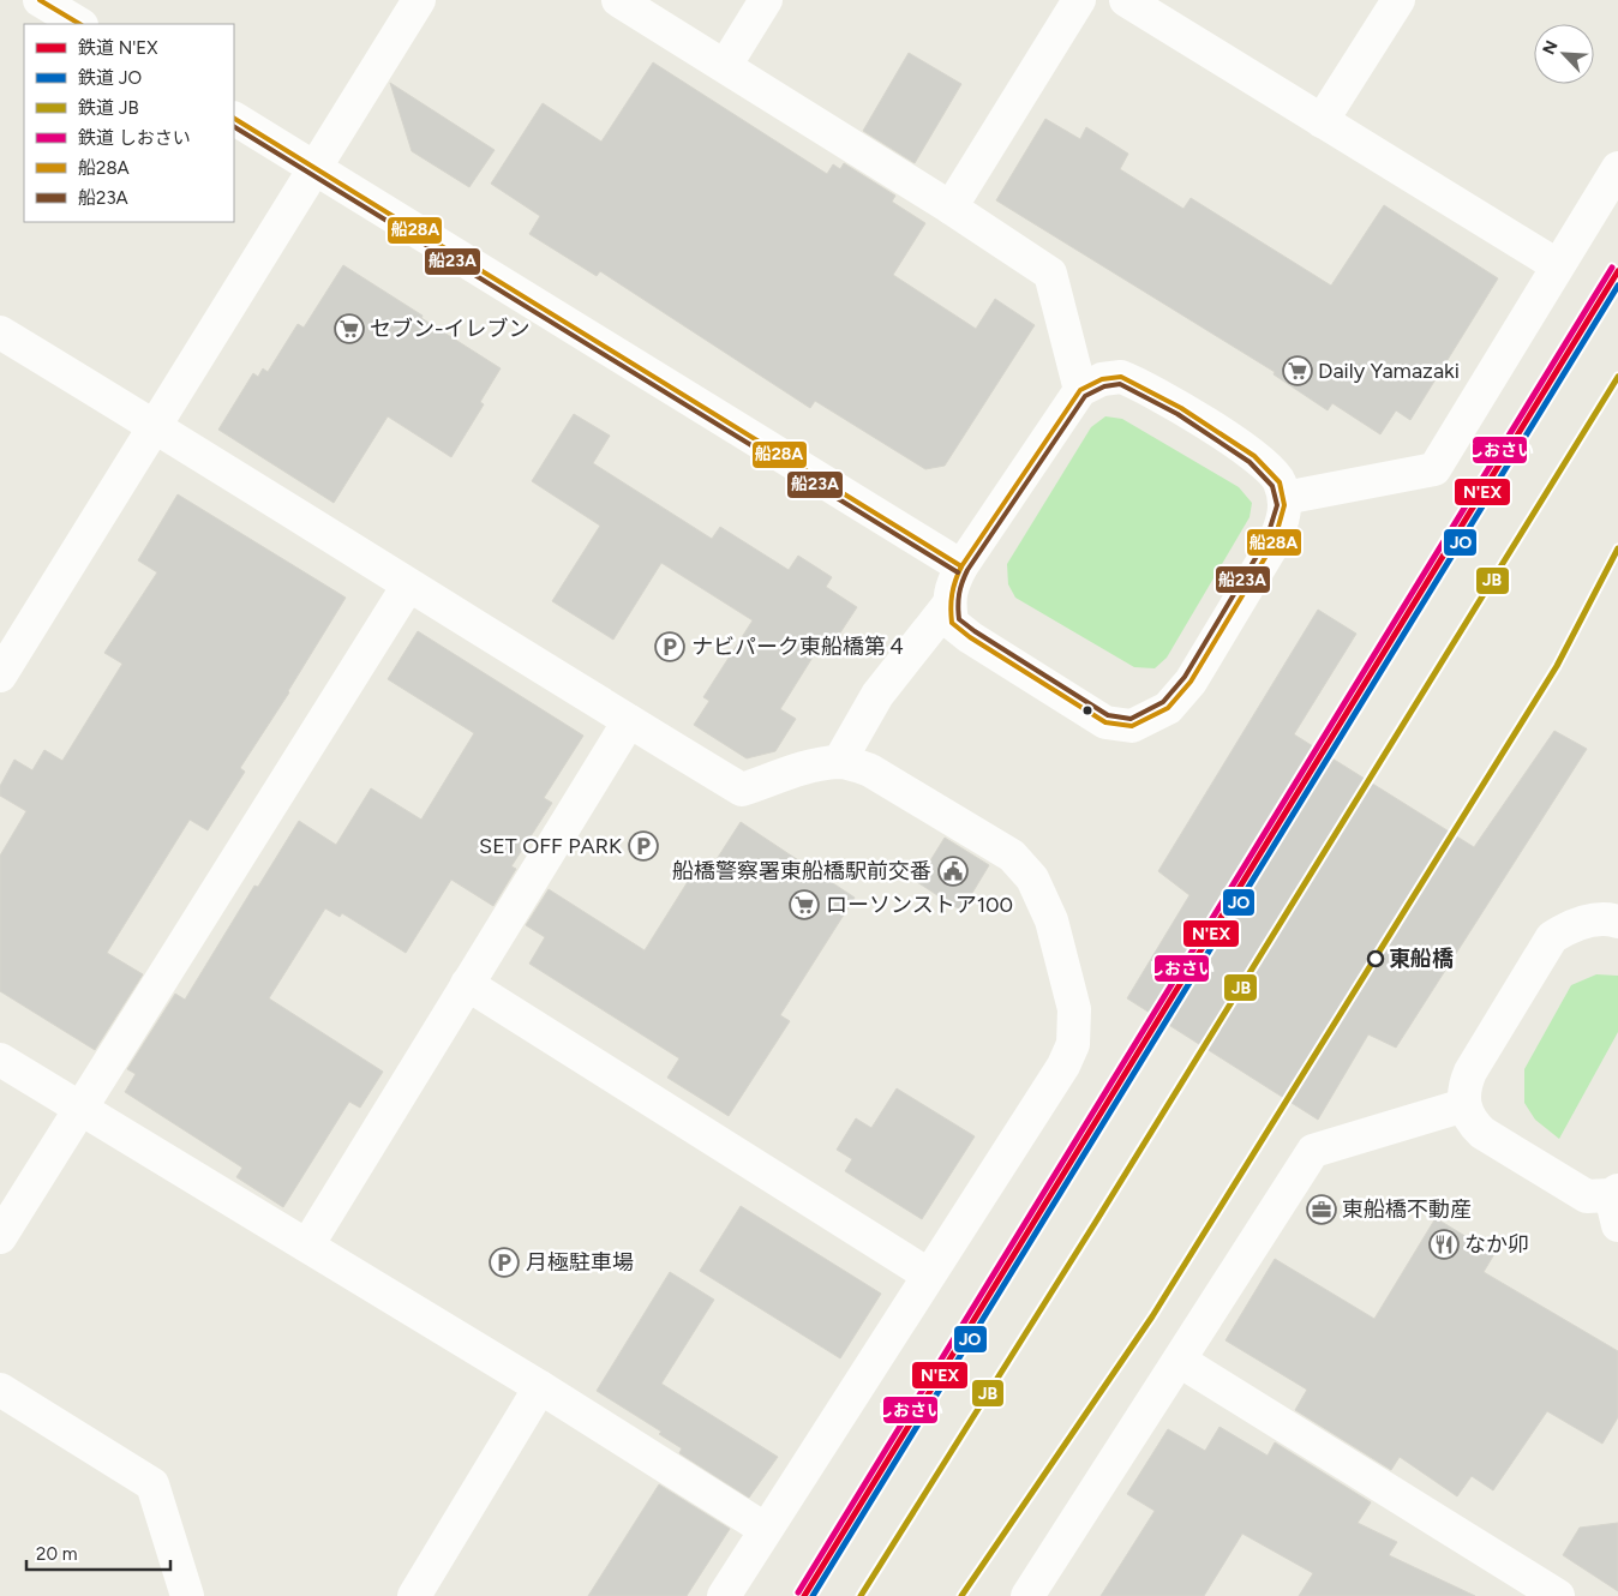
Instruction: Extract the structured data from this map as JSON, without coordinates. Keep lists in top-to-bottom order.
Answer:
{
  "places": {
    "supermarket": ["セブン-イレブン", "Daily Yamazaki", "ローソンストア100"],
    "parking": ["ナビパーク東船橋第４", "SET OFF PARK", "月極駐車場"],
    "public building": ["船橋警察署東船橋駅前交番"],
    "other": ["東船橋"],
    "office": ["東船橋不動産"],
    "restaurant": ["なか卯"]
  },
  "lines": [
    "transit line 船28A",
    "transit line 船23A",
    "rail line しおさい",
    "rail line N'EX",
    "rail line JO",
    "rail line JB"
  ],
  "legend": [
    "鉄道 N'EX",
    "鉄道 JO",
    "鉄道 JB",
    "鉄道 しおさい",
    "船28A",
    "船23A"
  ],
  "scale_bar": "20 m",
  "north": "top left"
}
